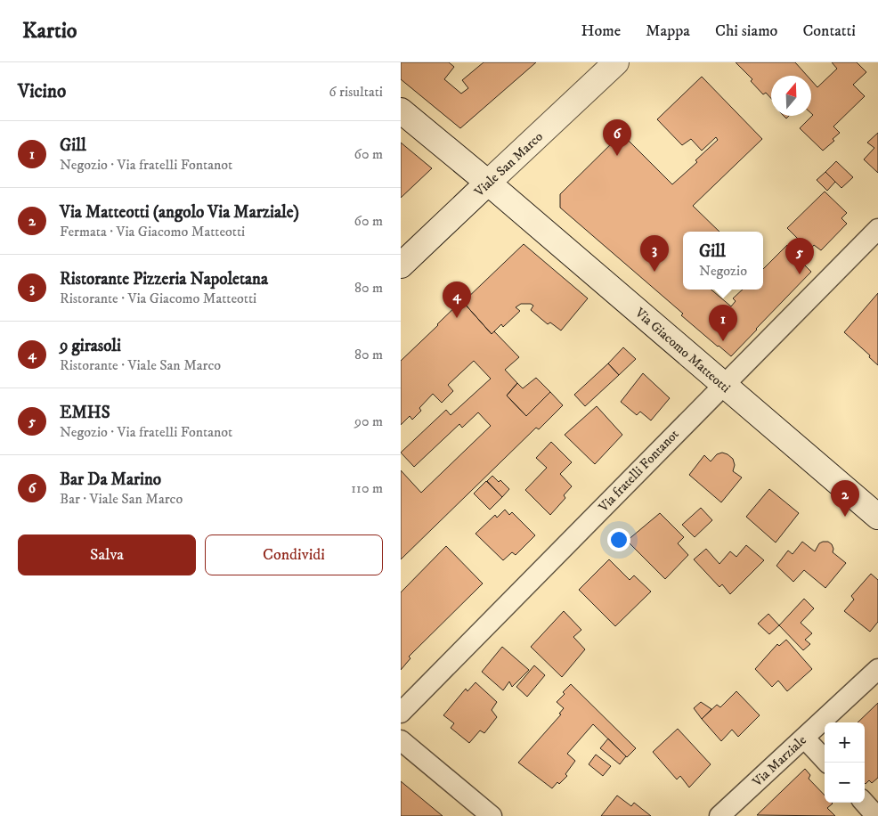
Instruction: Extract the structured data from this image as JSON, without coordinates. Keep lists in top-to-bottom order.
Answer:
{
  "streets": {
    "main road": ["Viale San Marco", "Via Giacomo Matteotti"],
    "street": ["Via fratelli Fontanot", "Via Marziale"]
  },
  "crossings": [
    ["Viale San Marco", "Via Giacomo Matteotti"],
    ["Via Giacomo Matteotti", "Via fratelli Fontanot"]
  ],
  "north": "top",
  "page": {
    "header": "Kartio",
    "nav": [
      "Home",
      "Mappa",
      "Chi siamo",
      "Contatti"
    ],
    "heading": ["Vicino", "6 risultati"],
    "pins": [
      "6",
      "3",
      "5",
      "4",
      "1",
      "2"
    ],
    "list": [
      {
        "mark": "1",
        "name": "Gill",
        "note": "Negozio · Via fratelli Fontanot",
        "value": "60 m"
      },
      {
        "mark": "2",
        "name": "Via Matteotti (angolo Via Marziale)",
        "note": "Fermata · Via Giacomo Matteotti",
        "value": "60 m"
      },
      {
        "mark": "3",
        "name": "Ristorante Pizzeria Napoletana",
        "note": "Ristorante · Via Giacomo Matteotti",
        "value": "80 m"
      },
      {
        "mark": "4",
        "name": "9 girasoli",
        "note": "Ristorante · Viale San Marco",
        "value": "80 m"
      },
      {
        "mark": "5",
        "name": "EMHS",
        "note": "Negozio · Via fratelli Fontanot",
        "value": "90 m"
      },
      {
        "mark": "6",
        "name": "Bar Da Marino",
        "note": "Bar · Viale San Marco",
        "value": "110 m"
      }
    ],
    "popup": ["Gill", "Negozio"],
    "buttons": ["Salva", "Condividi"],
    "map_buttons": ["+", "−"]
  }
}
